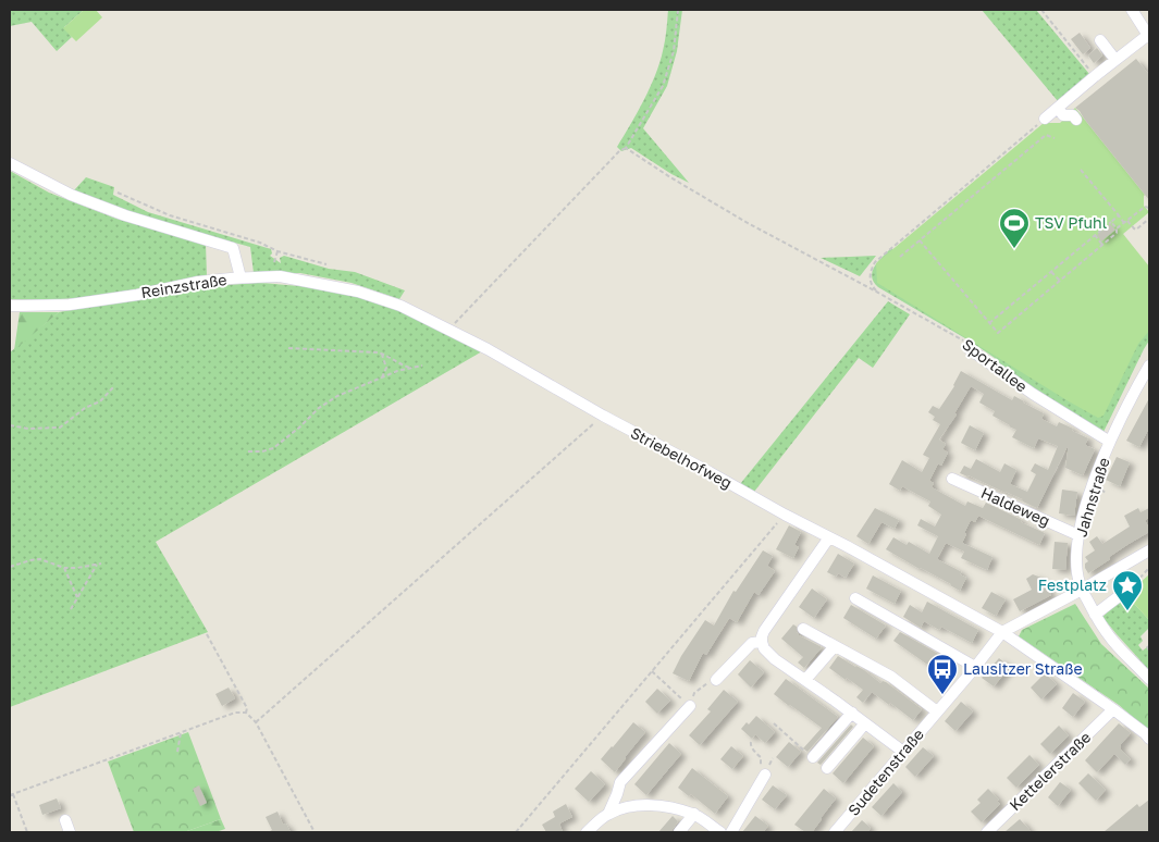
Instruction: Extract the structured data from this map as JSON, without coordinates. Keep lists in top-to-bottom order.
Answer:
{
  "streets": {
    "street": [
      "Reinzstraße",
      "Sportallee",
      "Striebelhofweg",
      "Jahnstraße",
      "Haldeweg",
      "Kettelerstraße",
      "Sudetenstraße"
    ]
  },
  "crossings": [
    ["Reinzstraße", "Striebelhofweg"],
    ["Sportallee", "Jahnstraße"],
    ["Striebelhofweg", "Kettelerstraße"],
    ["Striebelhofweg", "Sudetenstraße"],
    ["Jahnstraße", "Haldeweg"]
  ],
  "places": {
    "sports": ["TSV Pfuhl"],
    "place": ["Festplatz"],
    "bus stop": ["Lausitzer Straße"]
  }
}
